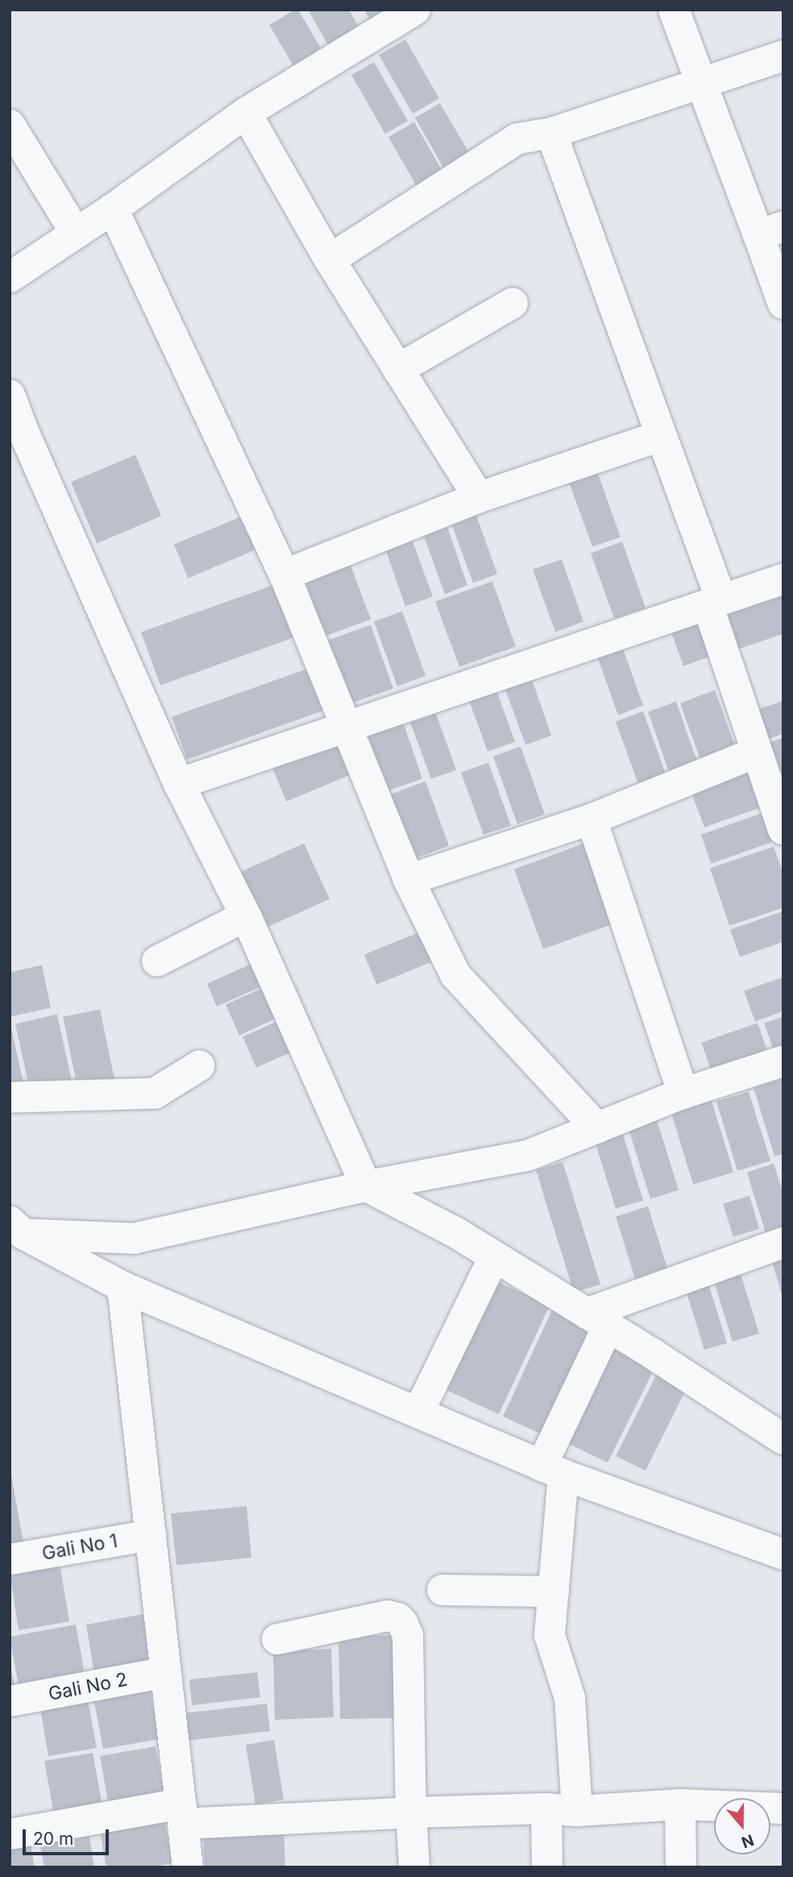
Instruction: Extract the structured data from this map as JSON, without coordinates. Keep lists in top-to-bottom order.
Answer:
{
  "streets": {
    "street": ["Gali No 1", "Gali No 2"]
  },
  "scale_bar": "20 m",
  "north": "bottom"
}
